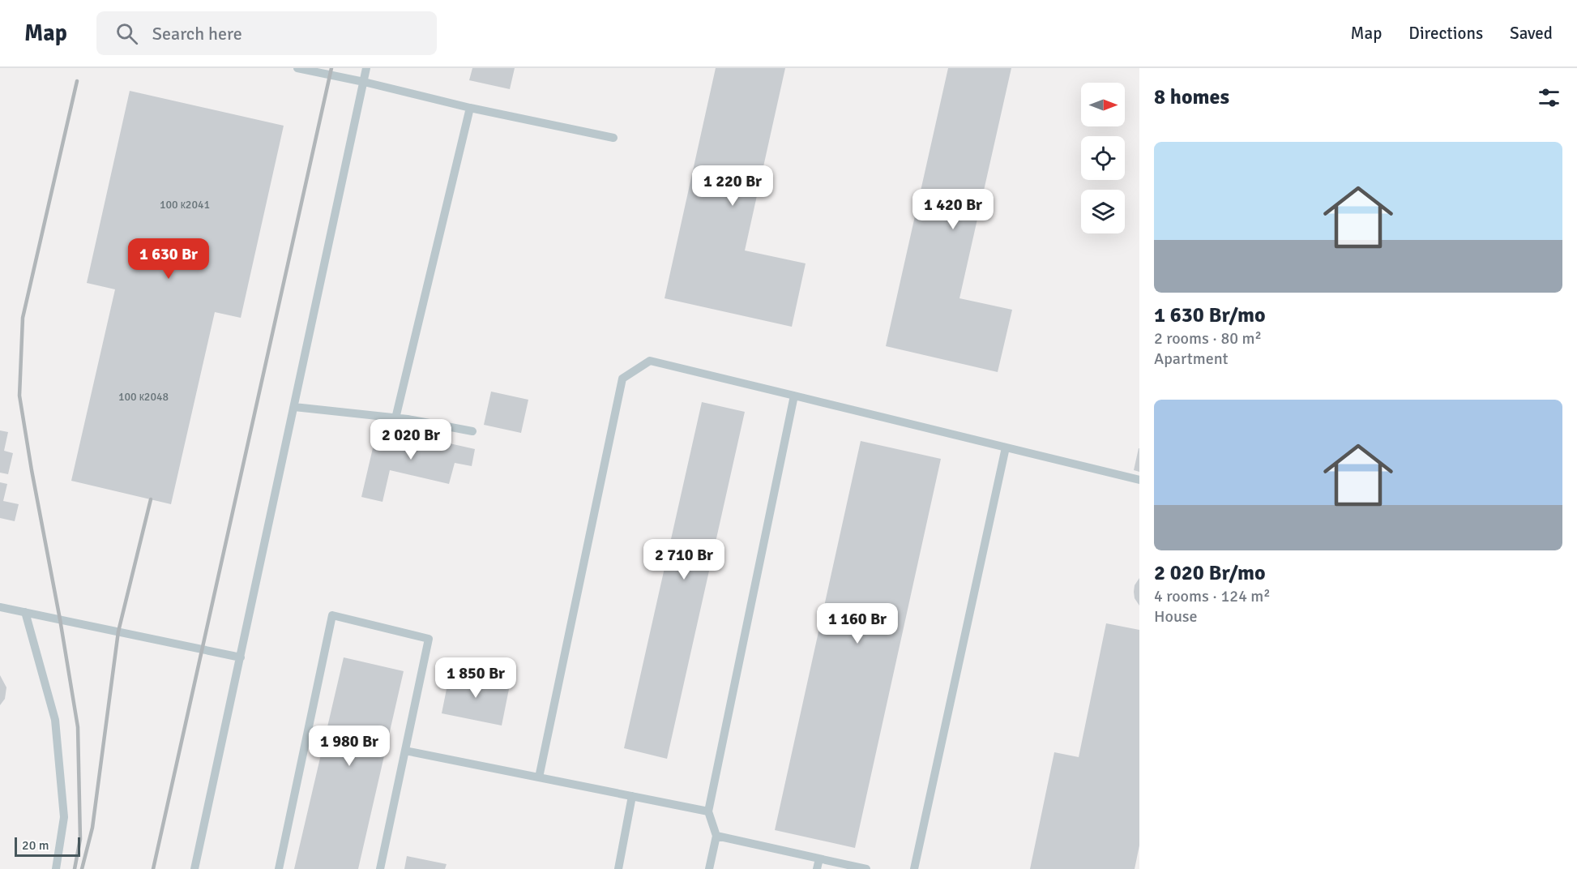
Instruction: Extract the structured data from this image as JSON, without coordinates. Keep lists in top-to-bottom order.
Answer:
{
  "house_numbers": ["100 к2041", "100 к2048"],
  "scale_bar": "20 m",
  "north": "right",
  "page": {
    "header": "Map",
    "search": "Search here",
    "nav": ["Map", "Directions", "Saved"],
    "heading": "8 homes",
    "list": [
      {
        "name": "1 630 Br/mo",
        "note": "2 rooms · 80 m² · Apartment"
      },
      {
        "name": "2 020 Br/mo",
        "note": "4 rooms · 124 m² · House"
      }
    ],
    "price": [
      "1 220 Br",
      "1 420 Br",
      "1 630 Br",
      "2 020 Br",
      "2 710 Br",
      "1 160 Br",
      "1 850 Br",
      "1 980 Br"
    ],
    "scale": "20 m"
  }
}
